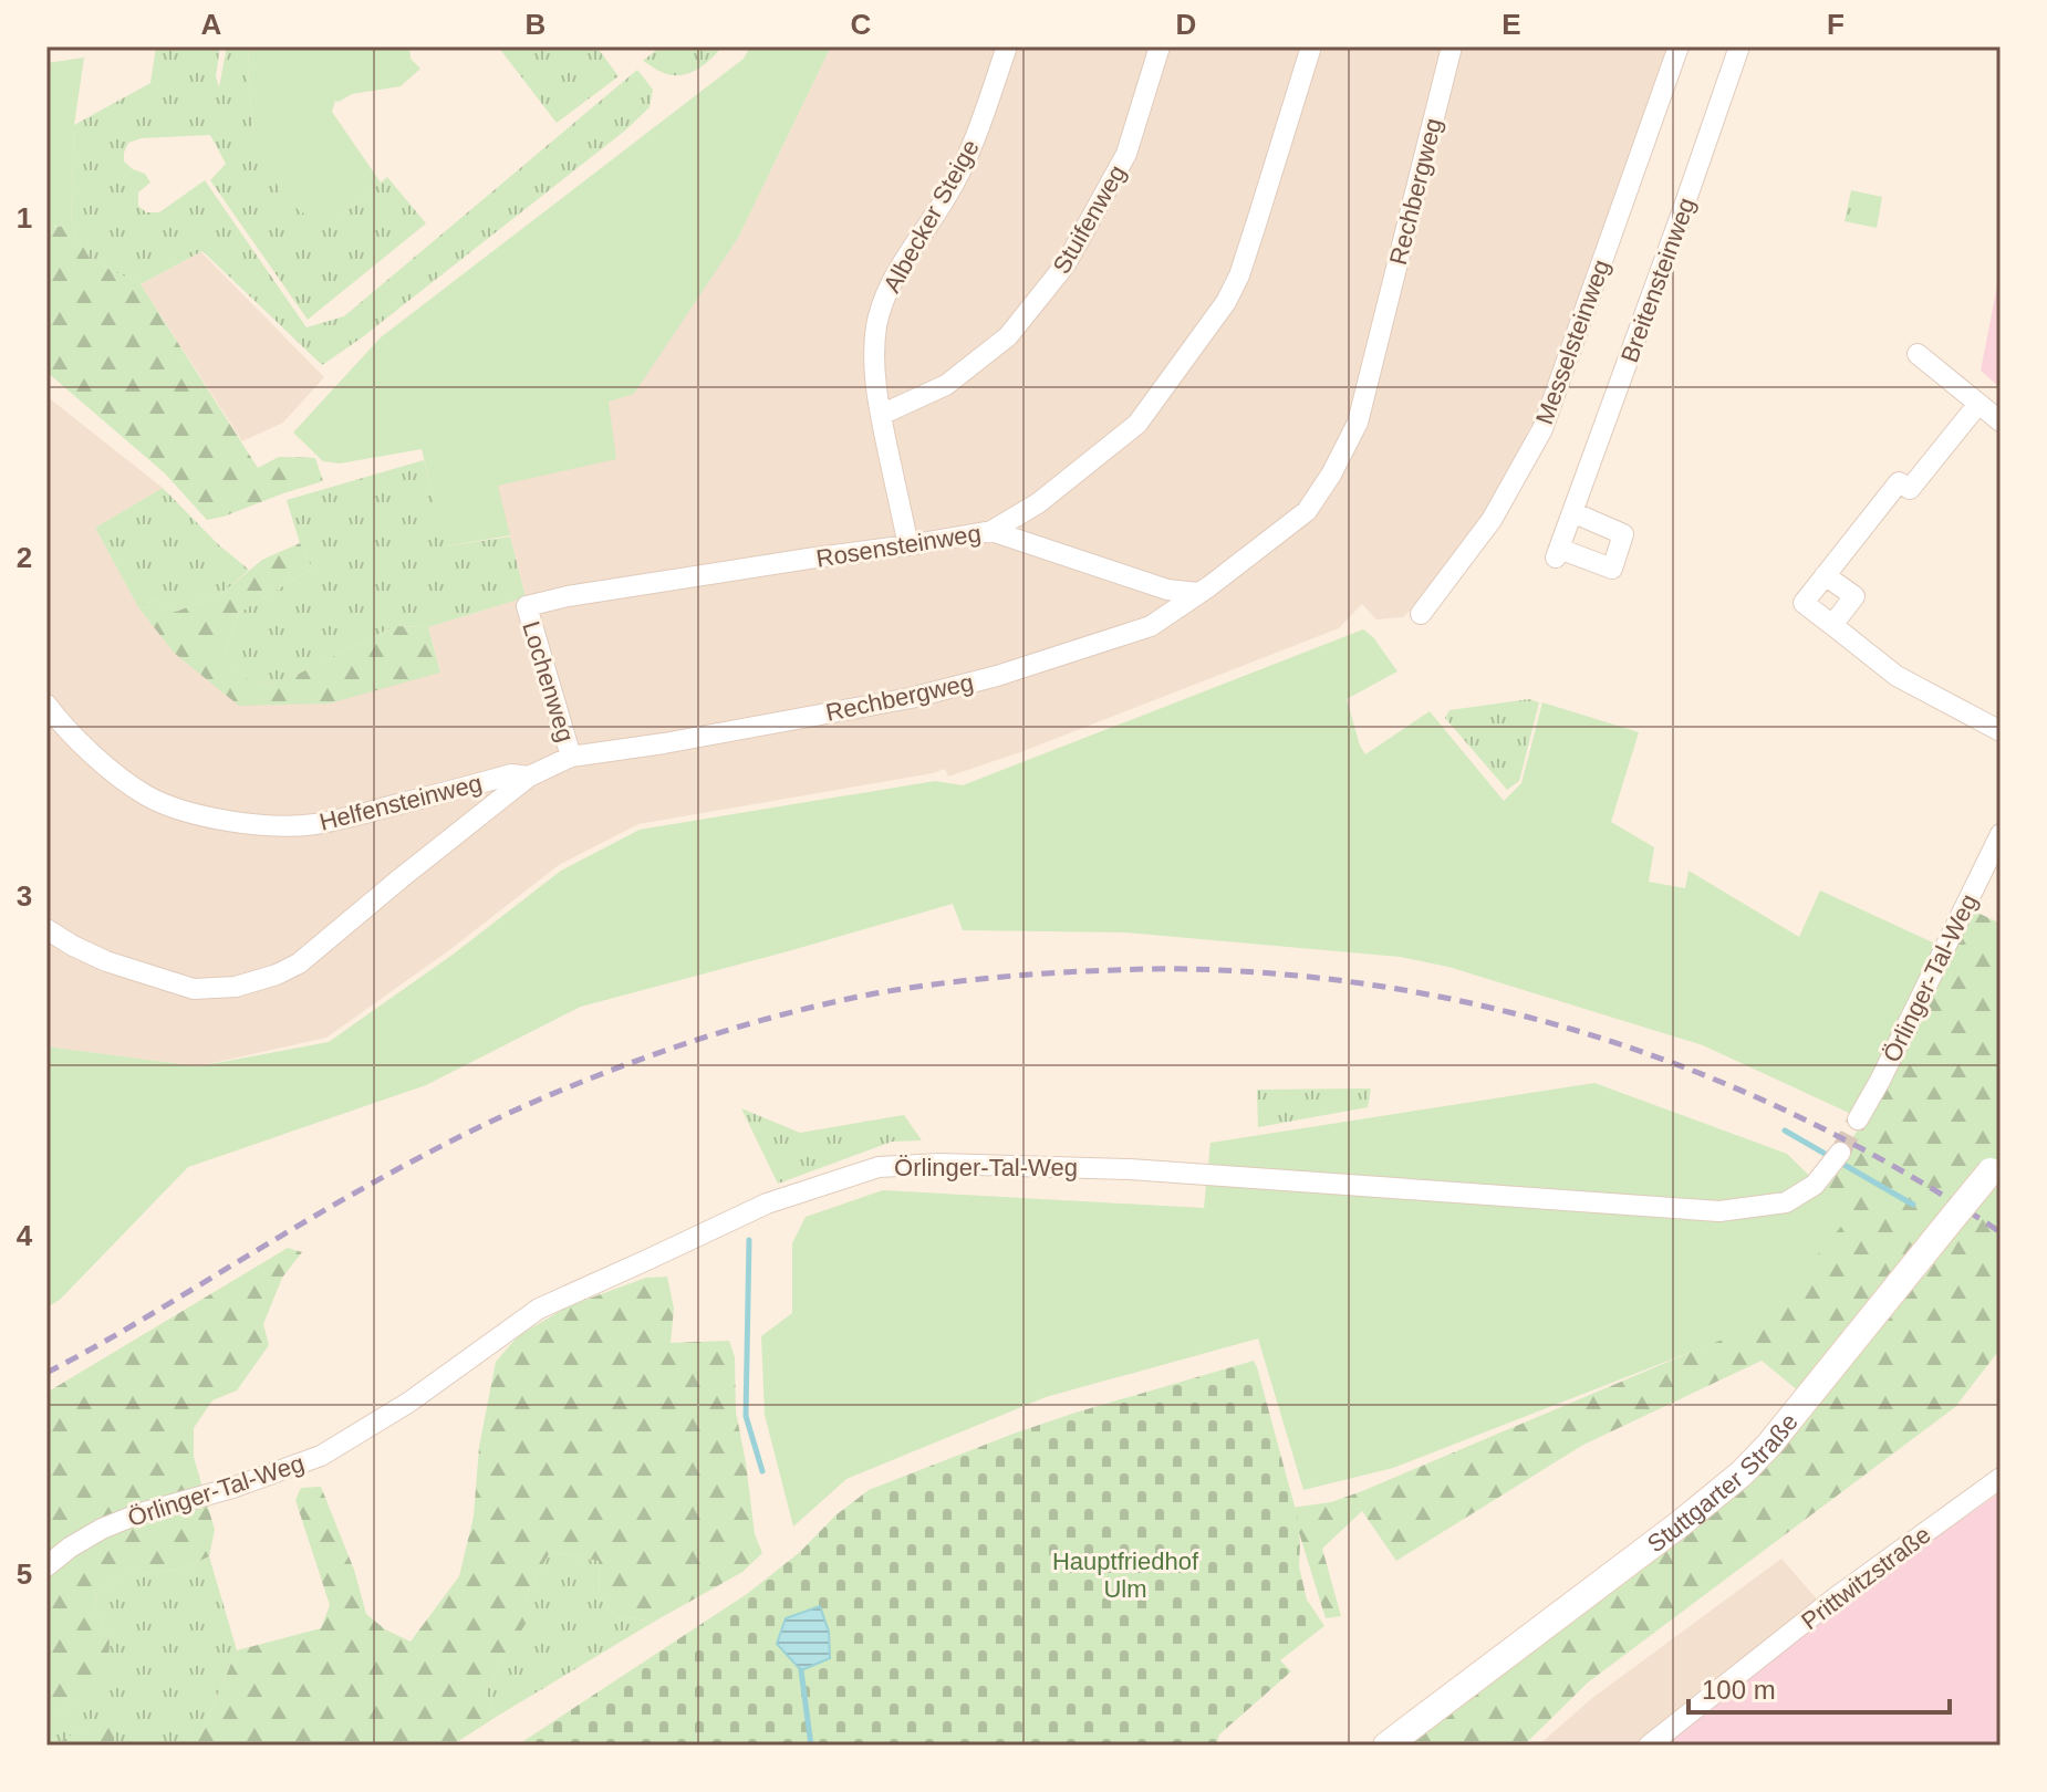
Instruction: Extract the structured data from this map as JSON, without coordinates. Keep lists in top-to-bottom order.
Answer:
{
  "streets": {
    "main road": ["Stuttgarter Straße"],
    "street": [
      "Rechbergweg",
      "Albecker Steige",
      "Stuifenweg",
      "Breitensteinweg",
      "Messelsteinweg",
      "Rosensteinweg",
      "Lochenweg",
      "Helfensteinweg",
      "Örlinger-Tal-Weg",
      "Prittwitzstraße"
    ]
  },
  "crossings": [
    ["Rechbergweg", "Lochenweg"],
    ["Rechbergweg", "Helfensteinweg"],
    ["Albecker Steige", "Stuifenweg"],
    ["Albecker Steige", "Rosensteinweg"],
    ["Rosensteinweg", "Lochenweg"]
  ],
  "parks": ["Hauptfriedhof Ulm"],
  "scale_bar": "100 m",
  "grid": {
    "columns": [
      "A",
      "B",
      "C",
      "D",
      "E",
      "F"
    ],
    "rows": [
      "1",
      "2",
      "3",
      "4",
      "5"
    ]
  }
}
